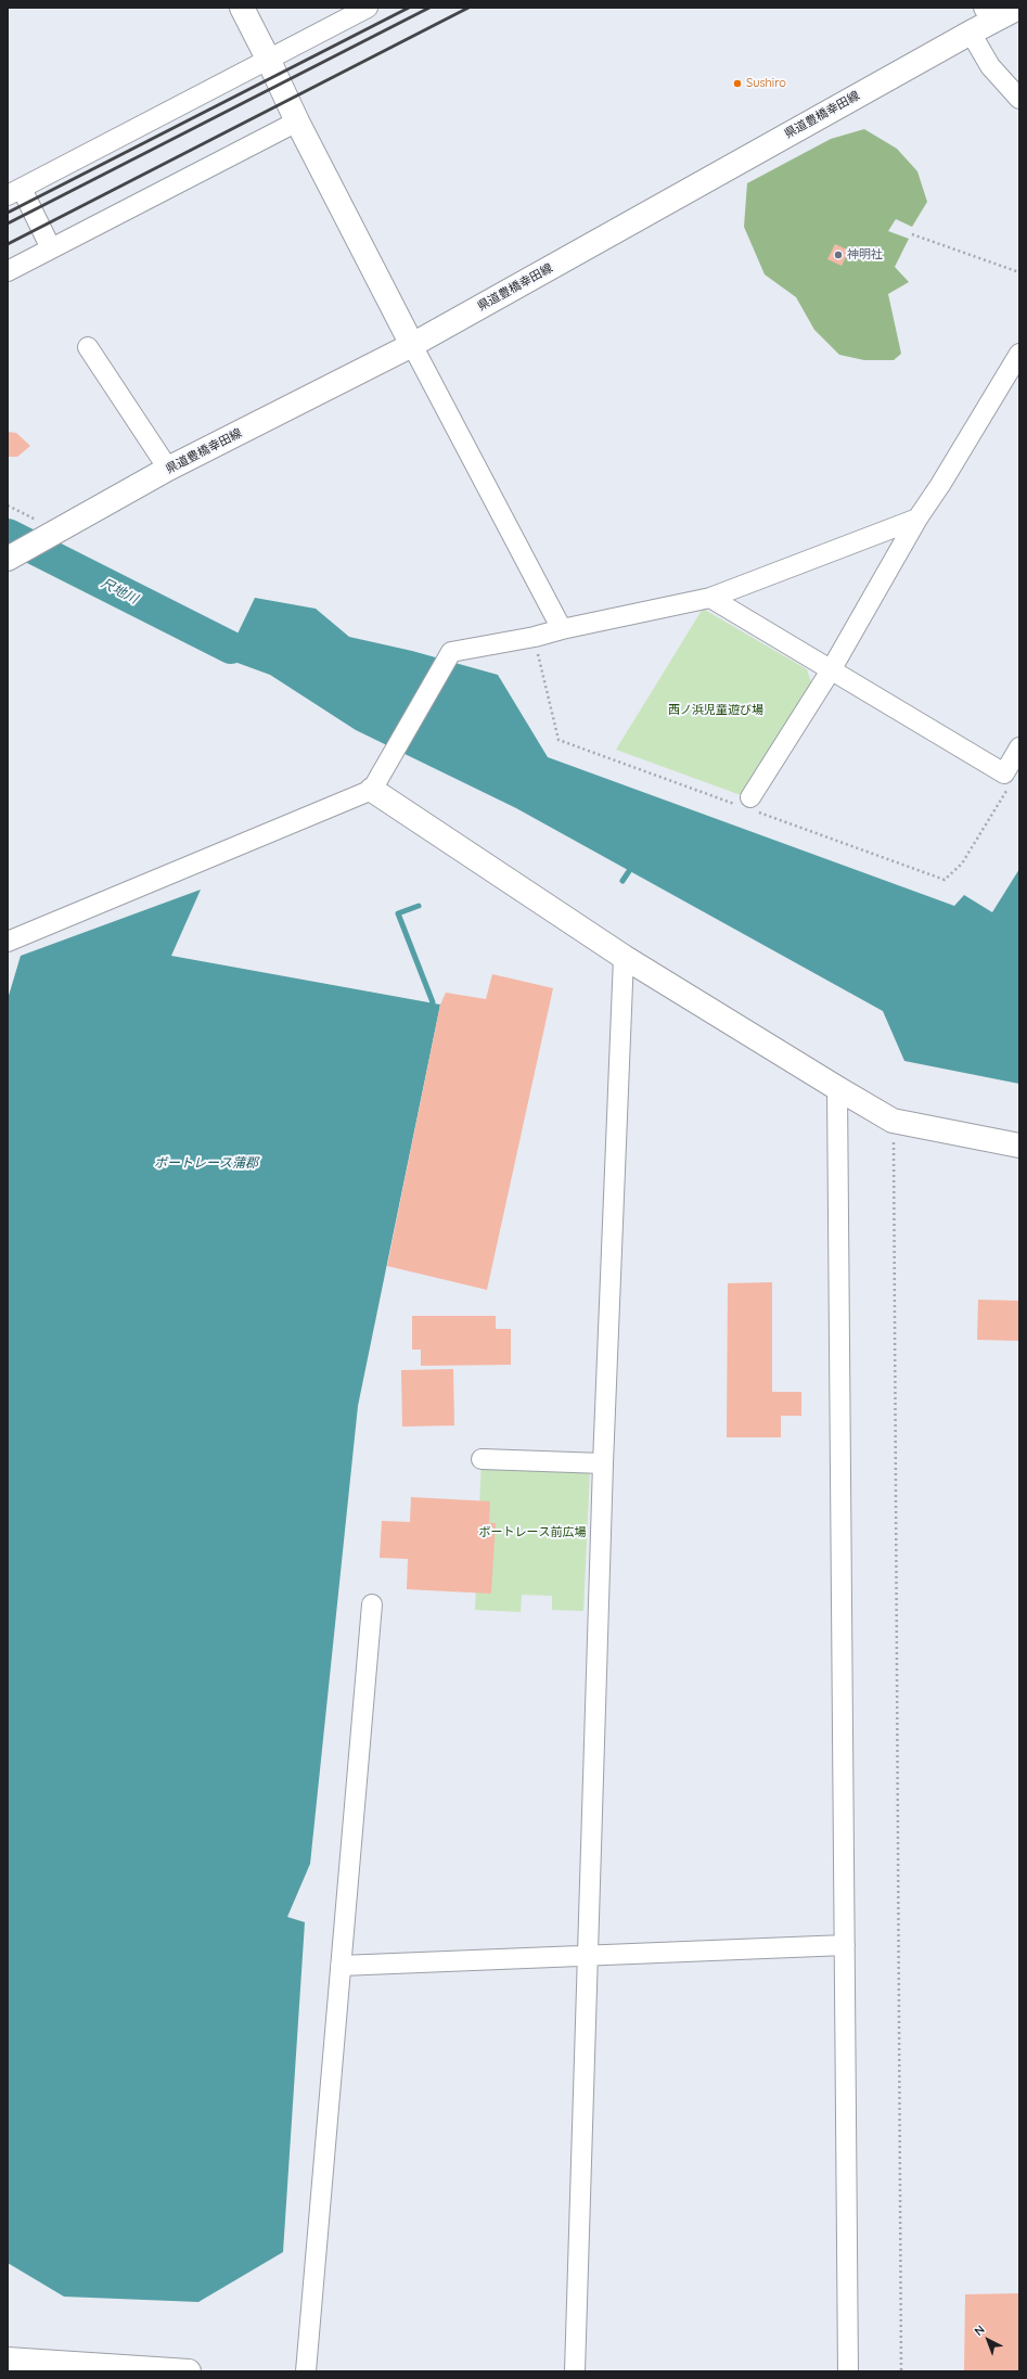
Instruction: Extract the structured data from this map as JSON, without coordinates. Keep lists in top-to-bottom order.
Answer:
{
  "streets": {
    "main road": ["県道豊橋幸田線"]
  },
  "water": ["尺地川", "ボートレース蒲郡"],
  "parks": ["西ノ浜児童遊び場", "ボートレース前広場"],
  "places": ["Sushiro", "神明社"],
  "north": "top left"
}
